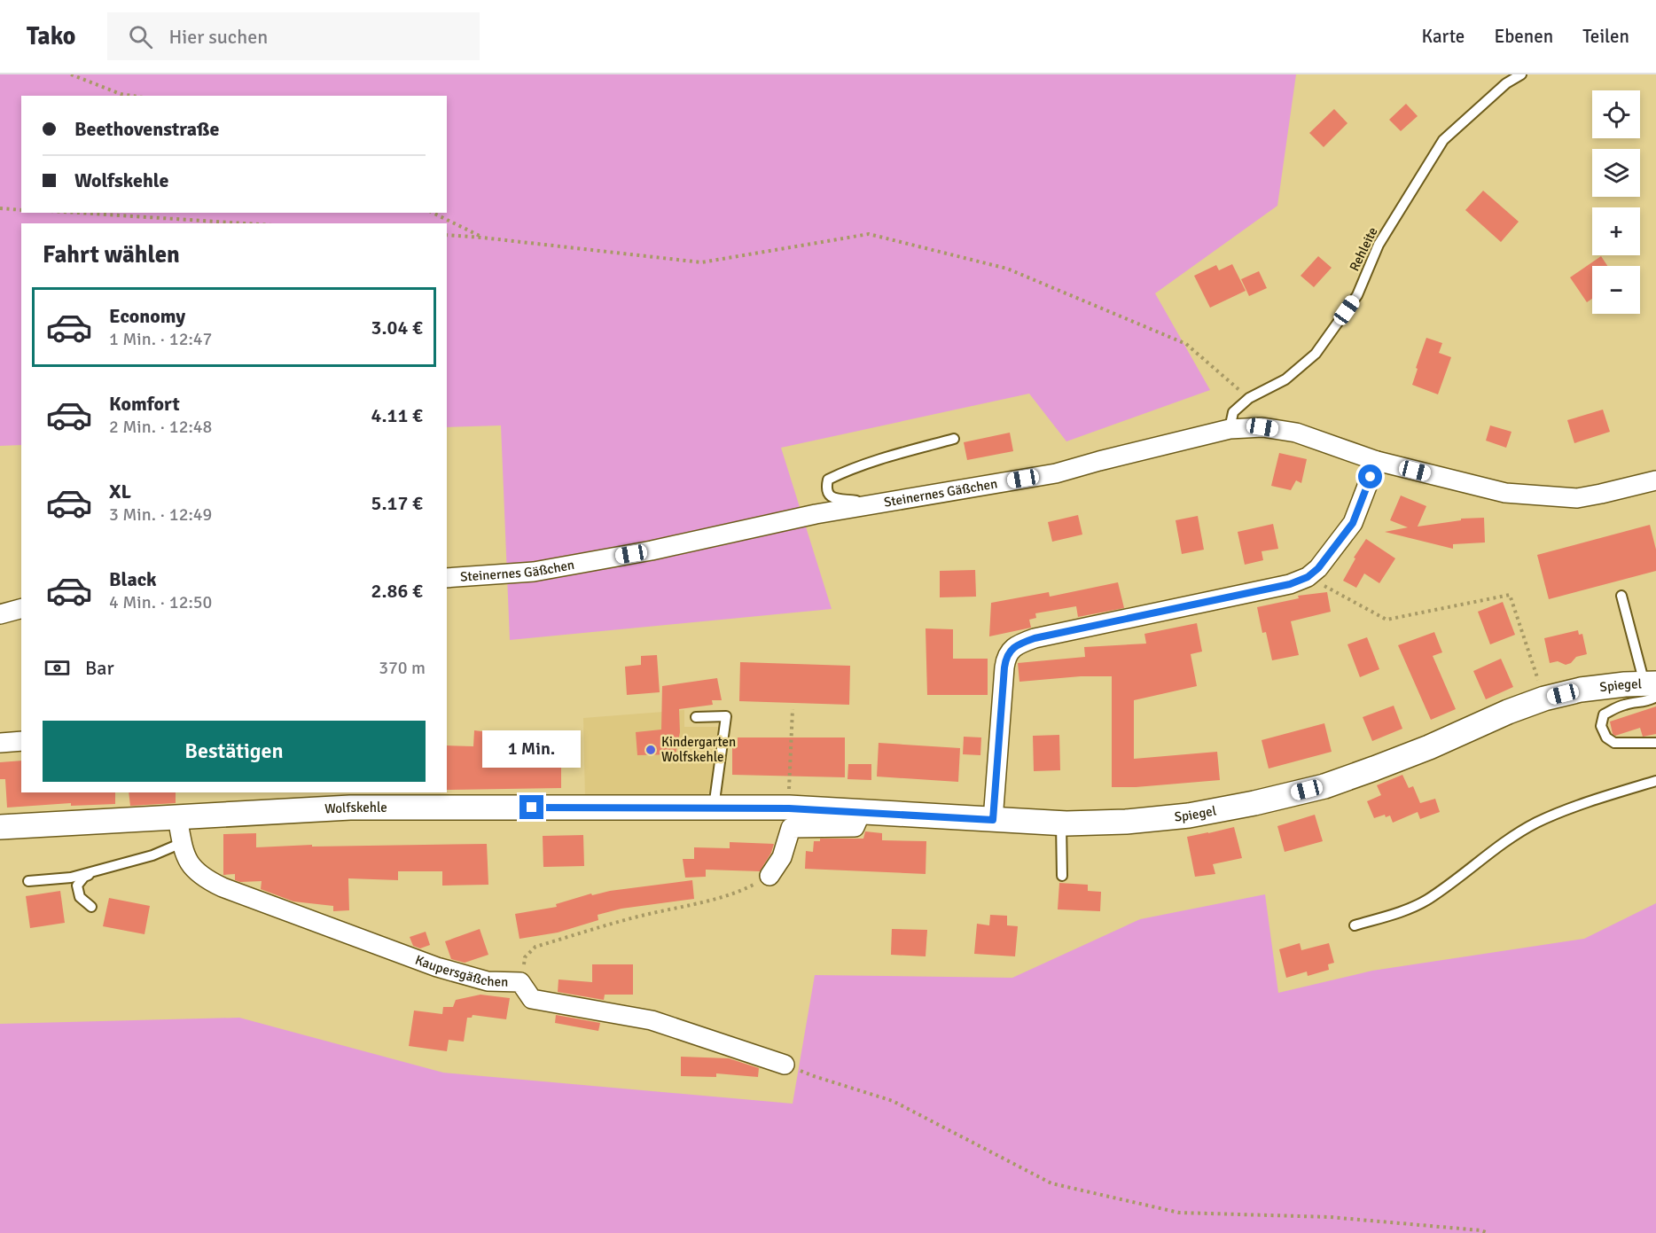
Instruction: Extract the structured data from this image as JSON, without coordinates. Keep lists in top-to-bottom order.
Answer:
{
  "streets": {
    "street": [
      "Steinernes Gäßchen",
      "Spiegel",
      "Wolfskehle",
      "Kaupersgäßchen"
    ],
    "lane": ["Rehleite"]
  },
  "crossings": [
    ["Rehleite", "Steinernes Gäßchen"],
    ["Spiegel", "Wolfskehle"],
    ["Wolfskehle", "Kaupersgäßchen"]
  ],
  "places": ["Kindergarten Wolfskehle"],
  "page": {
    "header": "Tako",
    "search": "Hier suchen",
    "nav": ["Karte", "Ebenen", "Teilen"],
    "map_buttons": ["+", "−"],
    "banner": ["Beethovenstraße", "Wolfskehle"],
    "heading": "Fahrt wählen",
    "list": [
      {
        "name": "Economy",
        "note": "1 Min. · 12:47",
        "value": "3.04 €"
      },
      {
        "name": "Komfort",
        "note": "2 Min. · 12:48",
        "value": "4.11 €"
      },
      {
        "name": "XL",
        "note": "3 Min. · 12:49",
        "value": "5.17 €"
      },
      {
        "name": "Black",
        "note": "4 Min. · 12:50",
        "value": "2.86 €"
      }
    ],
    "pay": ["Bar", "370 m"],
    "buttons": "Bestätigen",
    "bubble": "1 Min."
  }
}
